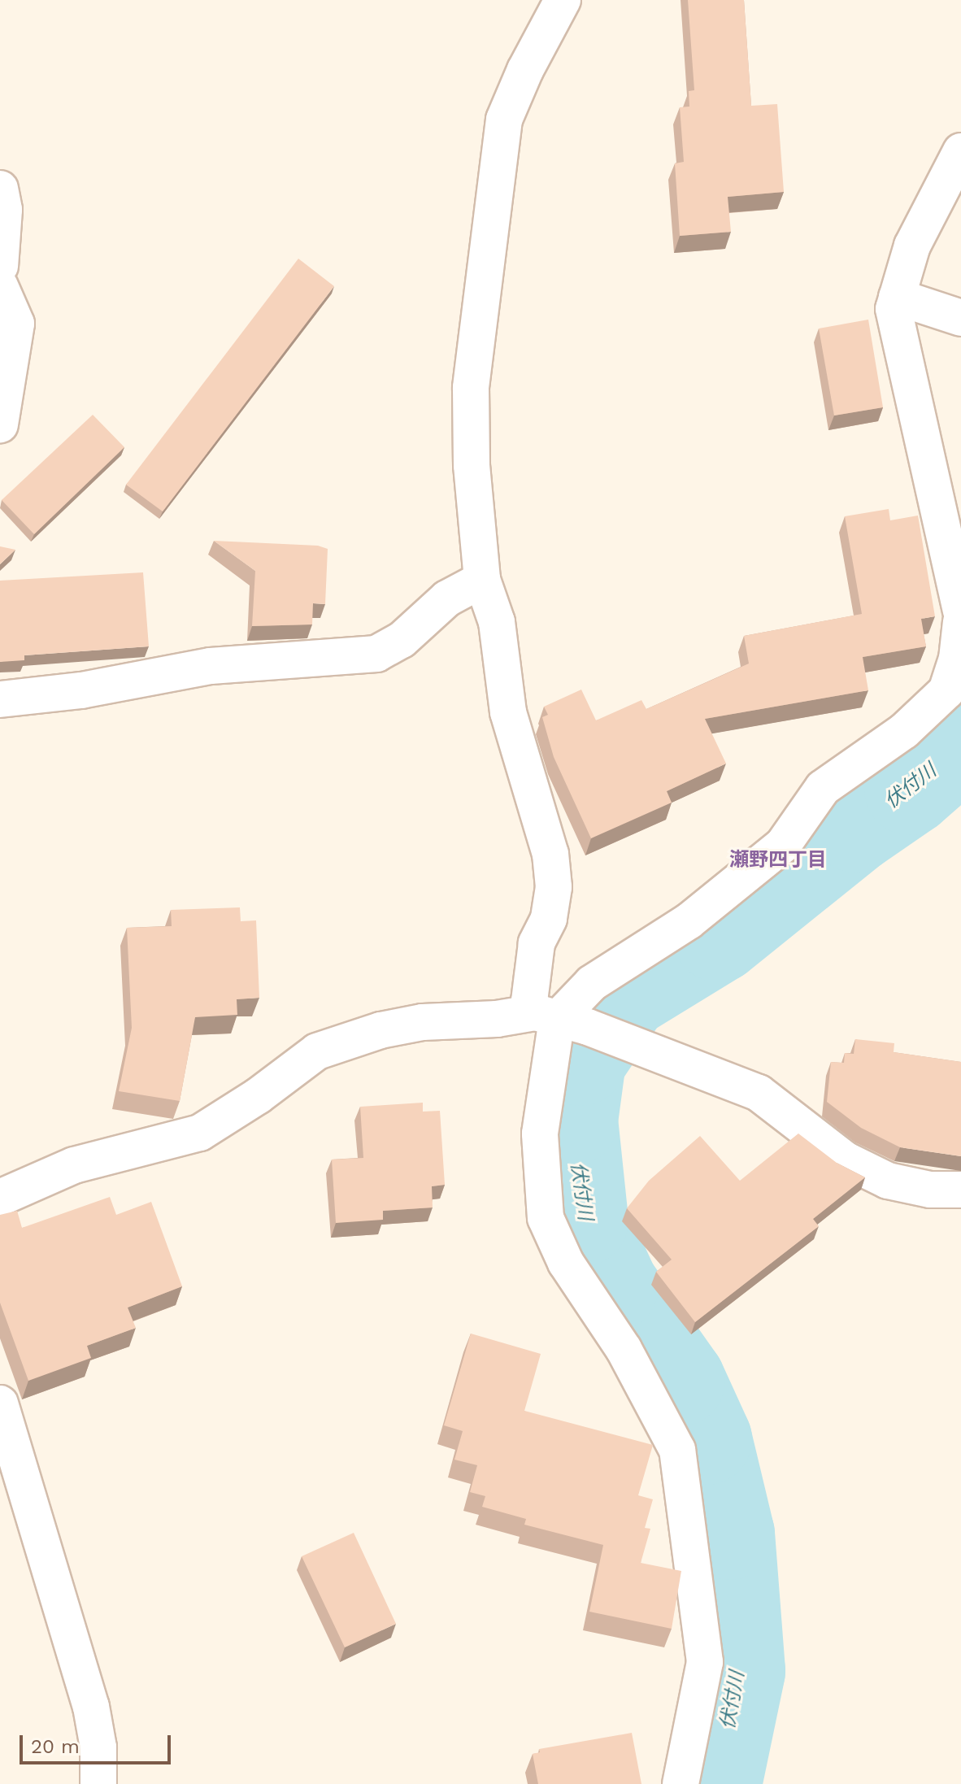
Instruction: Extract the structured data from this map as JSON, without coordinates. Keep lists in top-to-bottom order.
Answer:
{
  "districts": ["瀬野四丁目"],
  "water": ["伏付川"],
  "scale_bar": "20 m"
}
